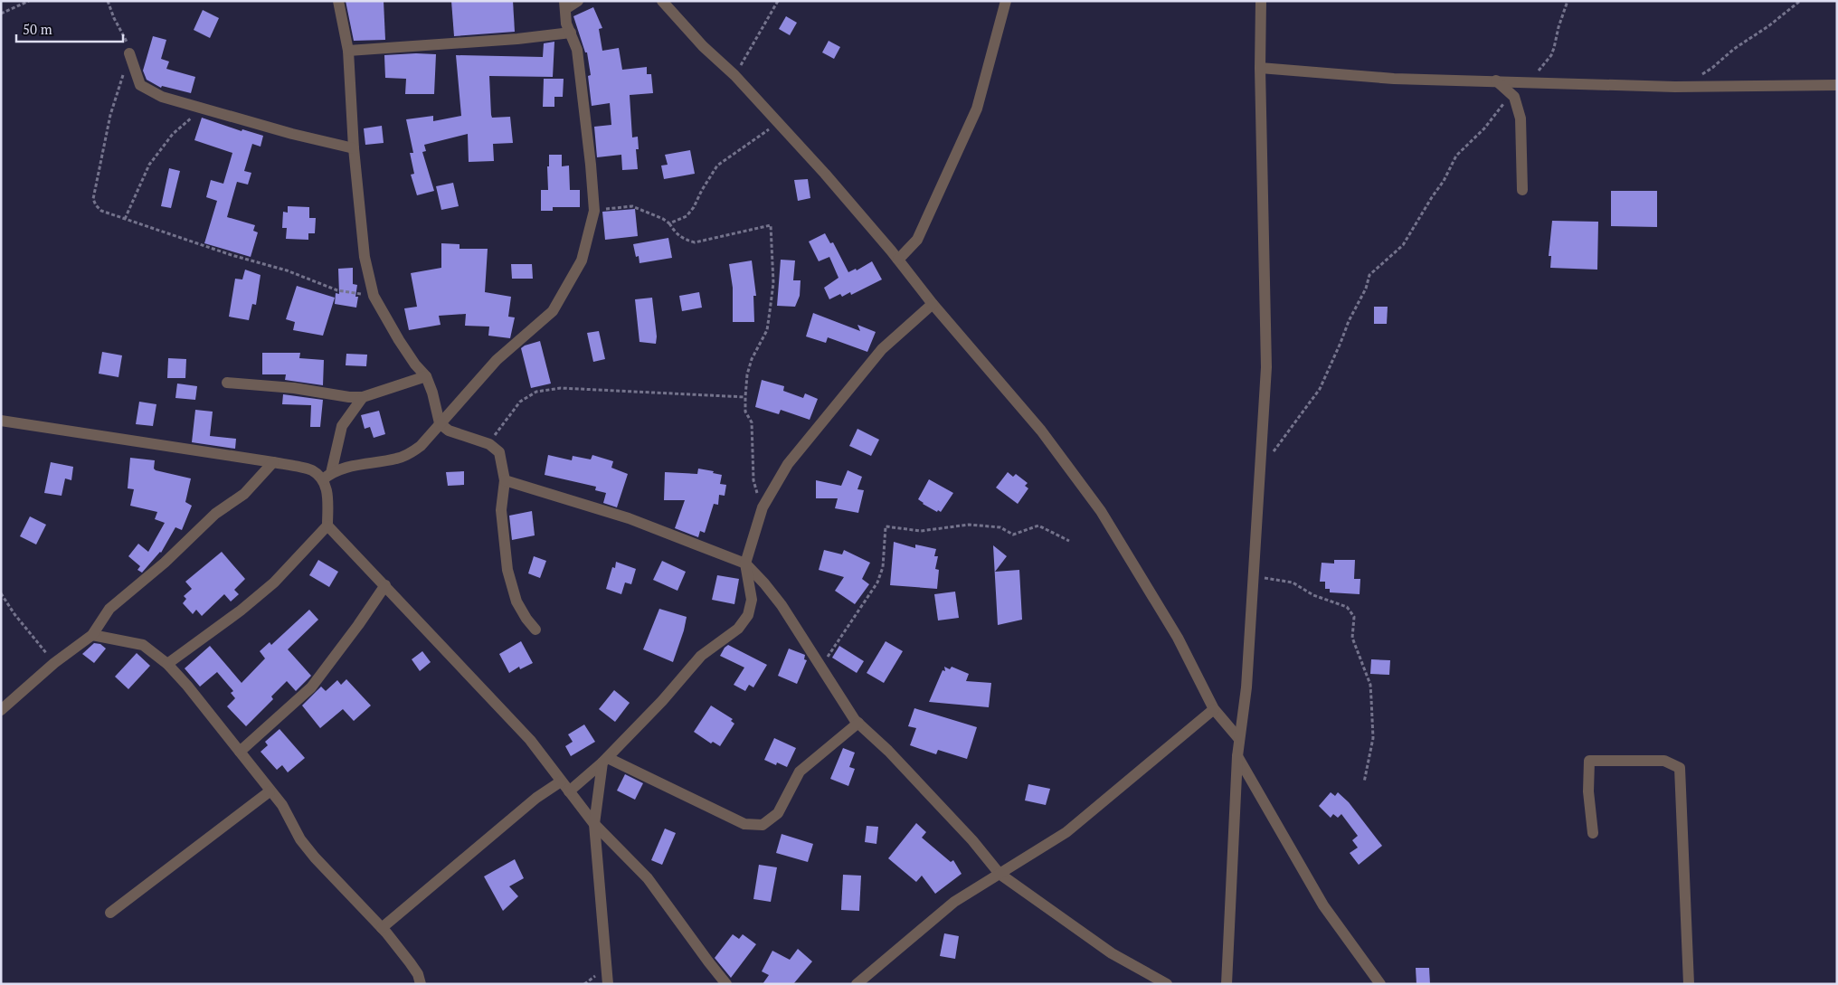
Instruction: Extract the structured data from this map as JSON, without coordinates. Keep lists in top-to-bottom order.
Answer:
{
  "scale_bar": "50 m"
}
